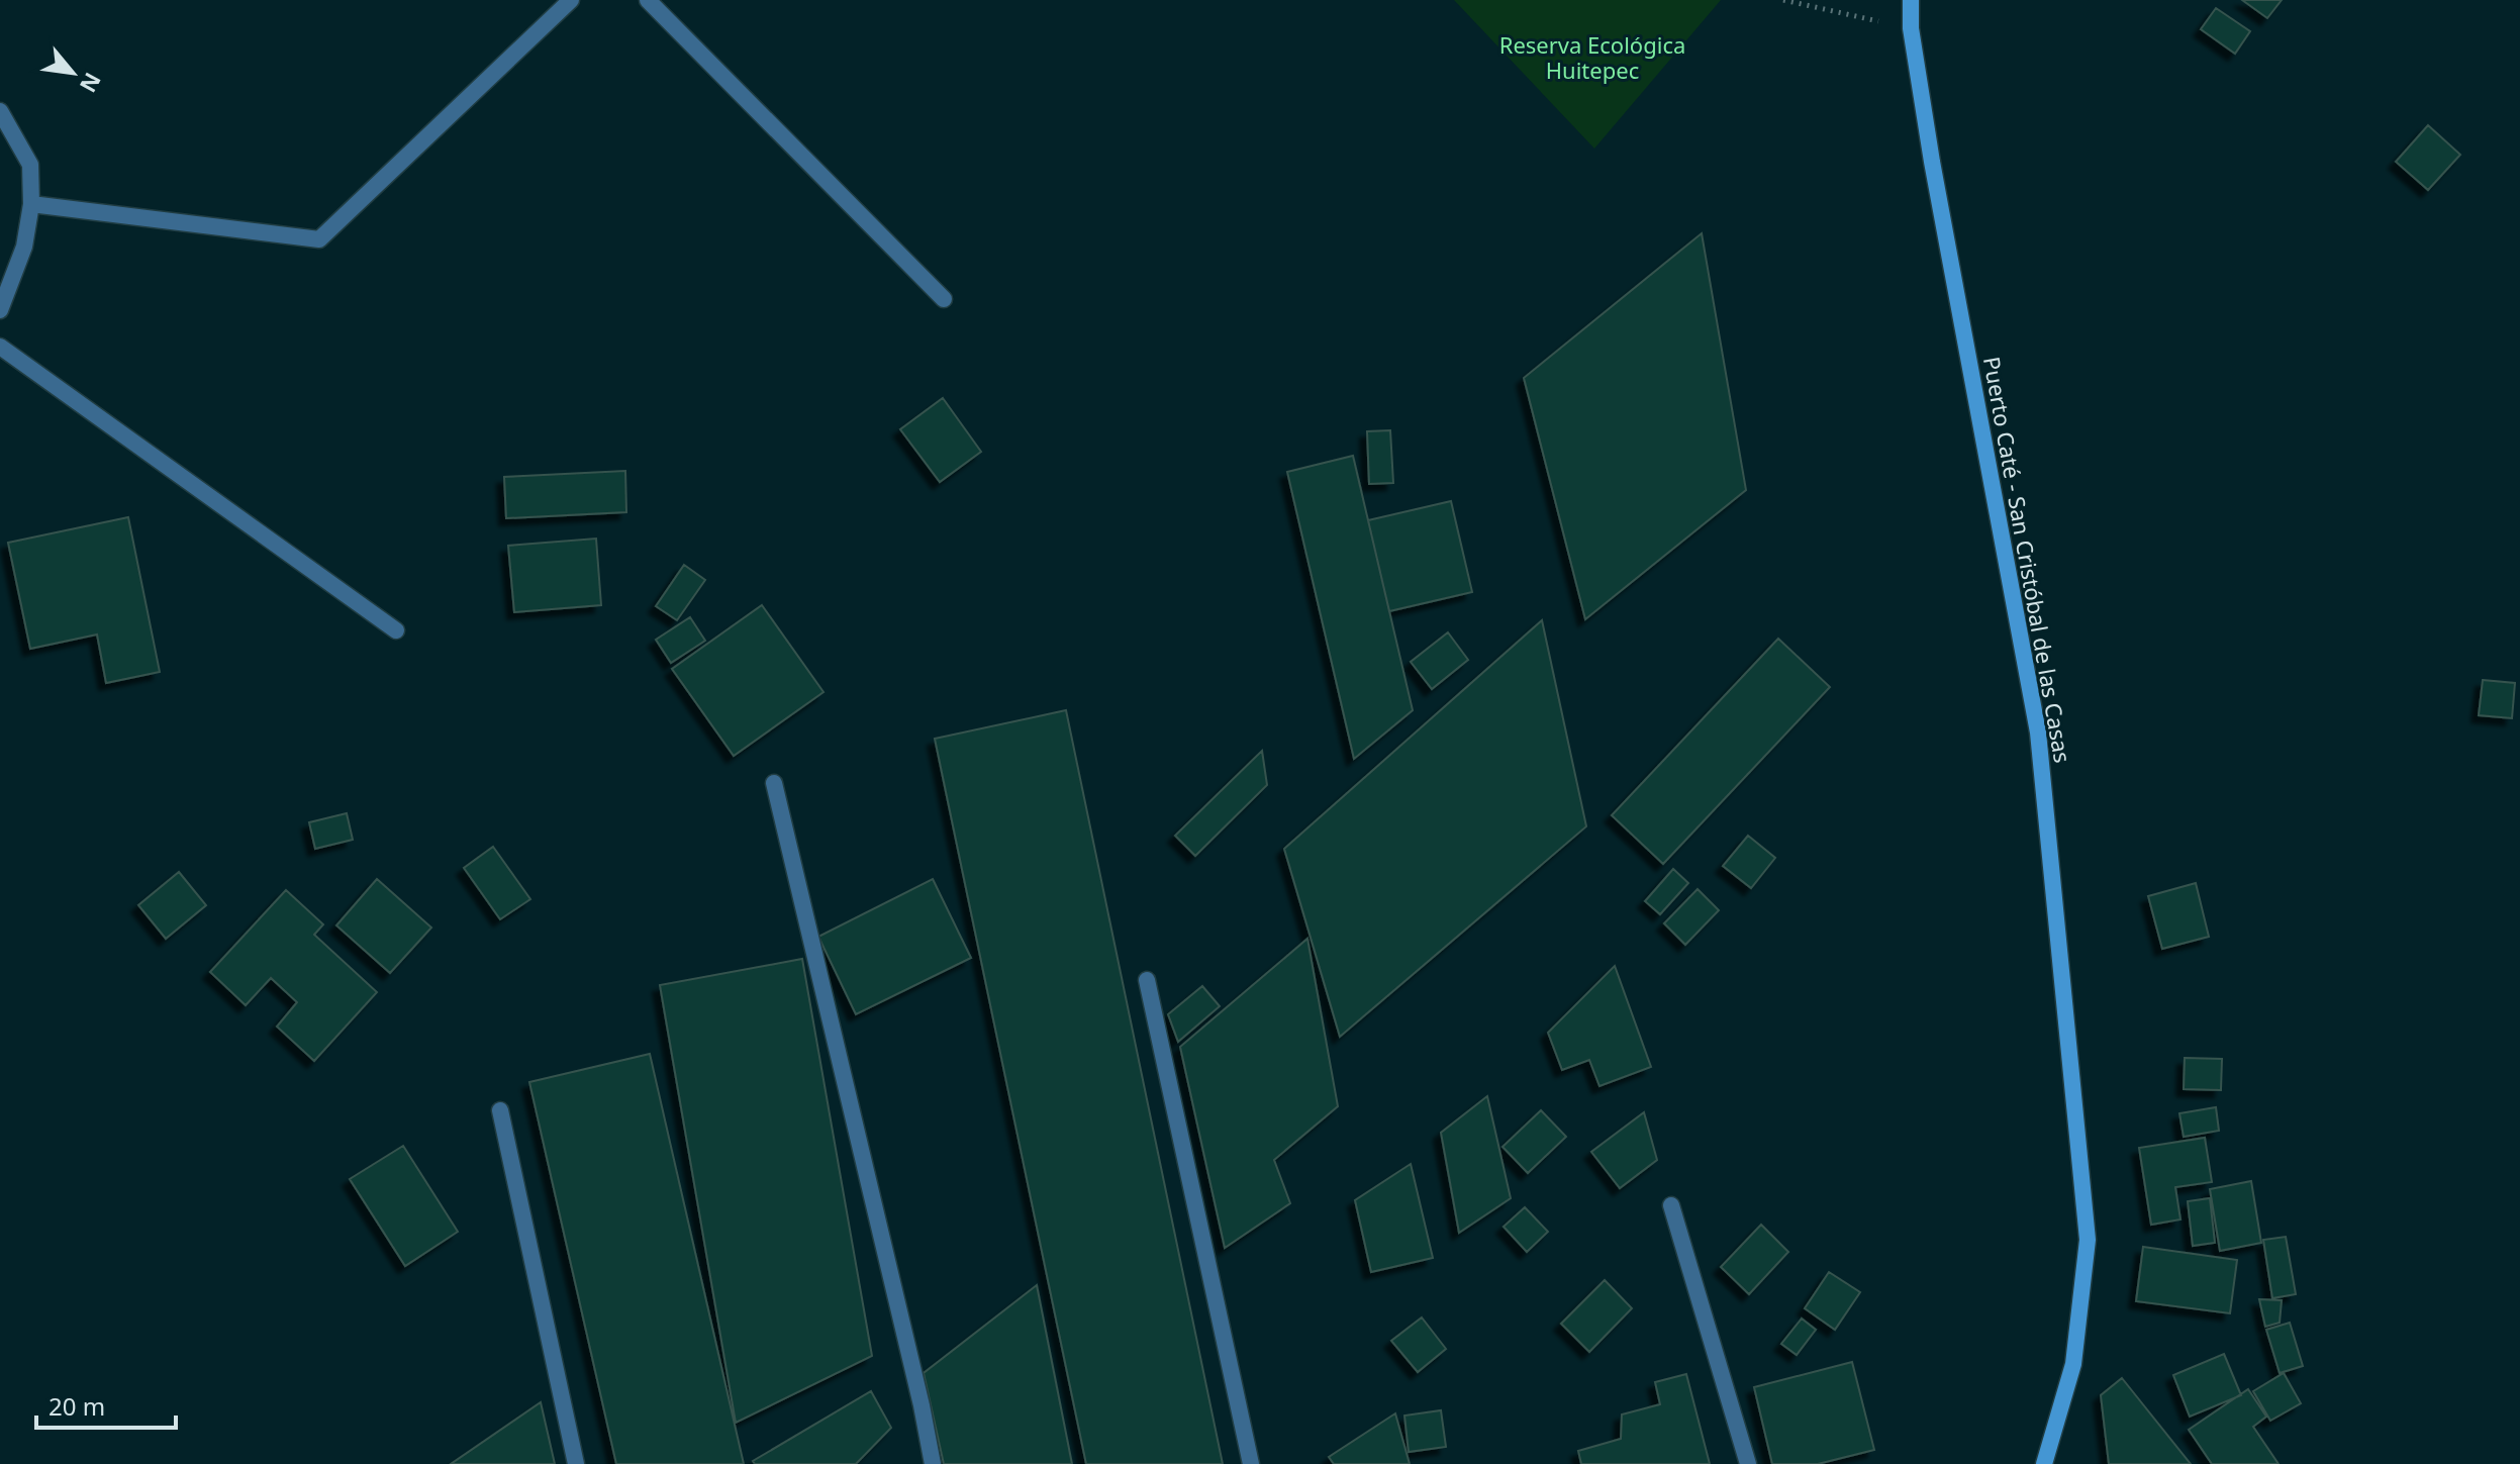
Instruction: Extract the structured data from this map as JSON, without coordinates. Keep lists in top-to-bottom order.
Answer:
{
  "streets": {
    "main road": ["Puerto Caté - San Cristóbal de las Casas"]
  },
  "parks": ["Reserva Ecológica Huitepec"],
  "scale_bar": "20 m",
  "north": "bottom right"
}
